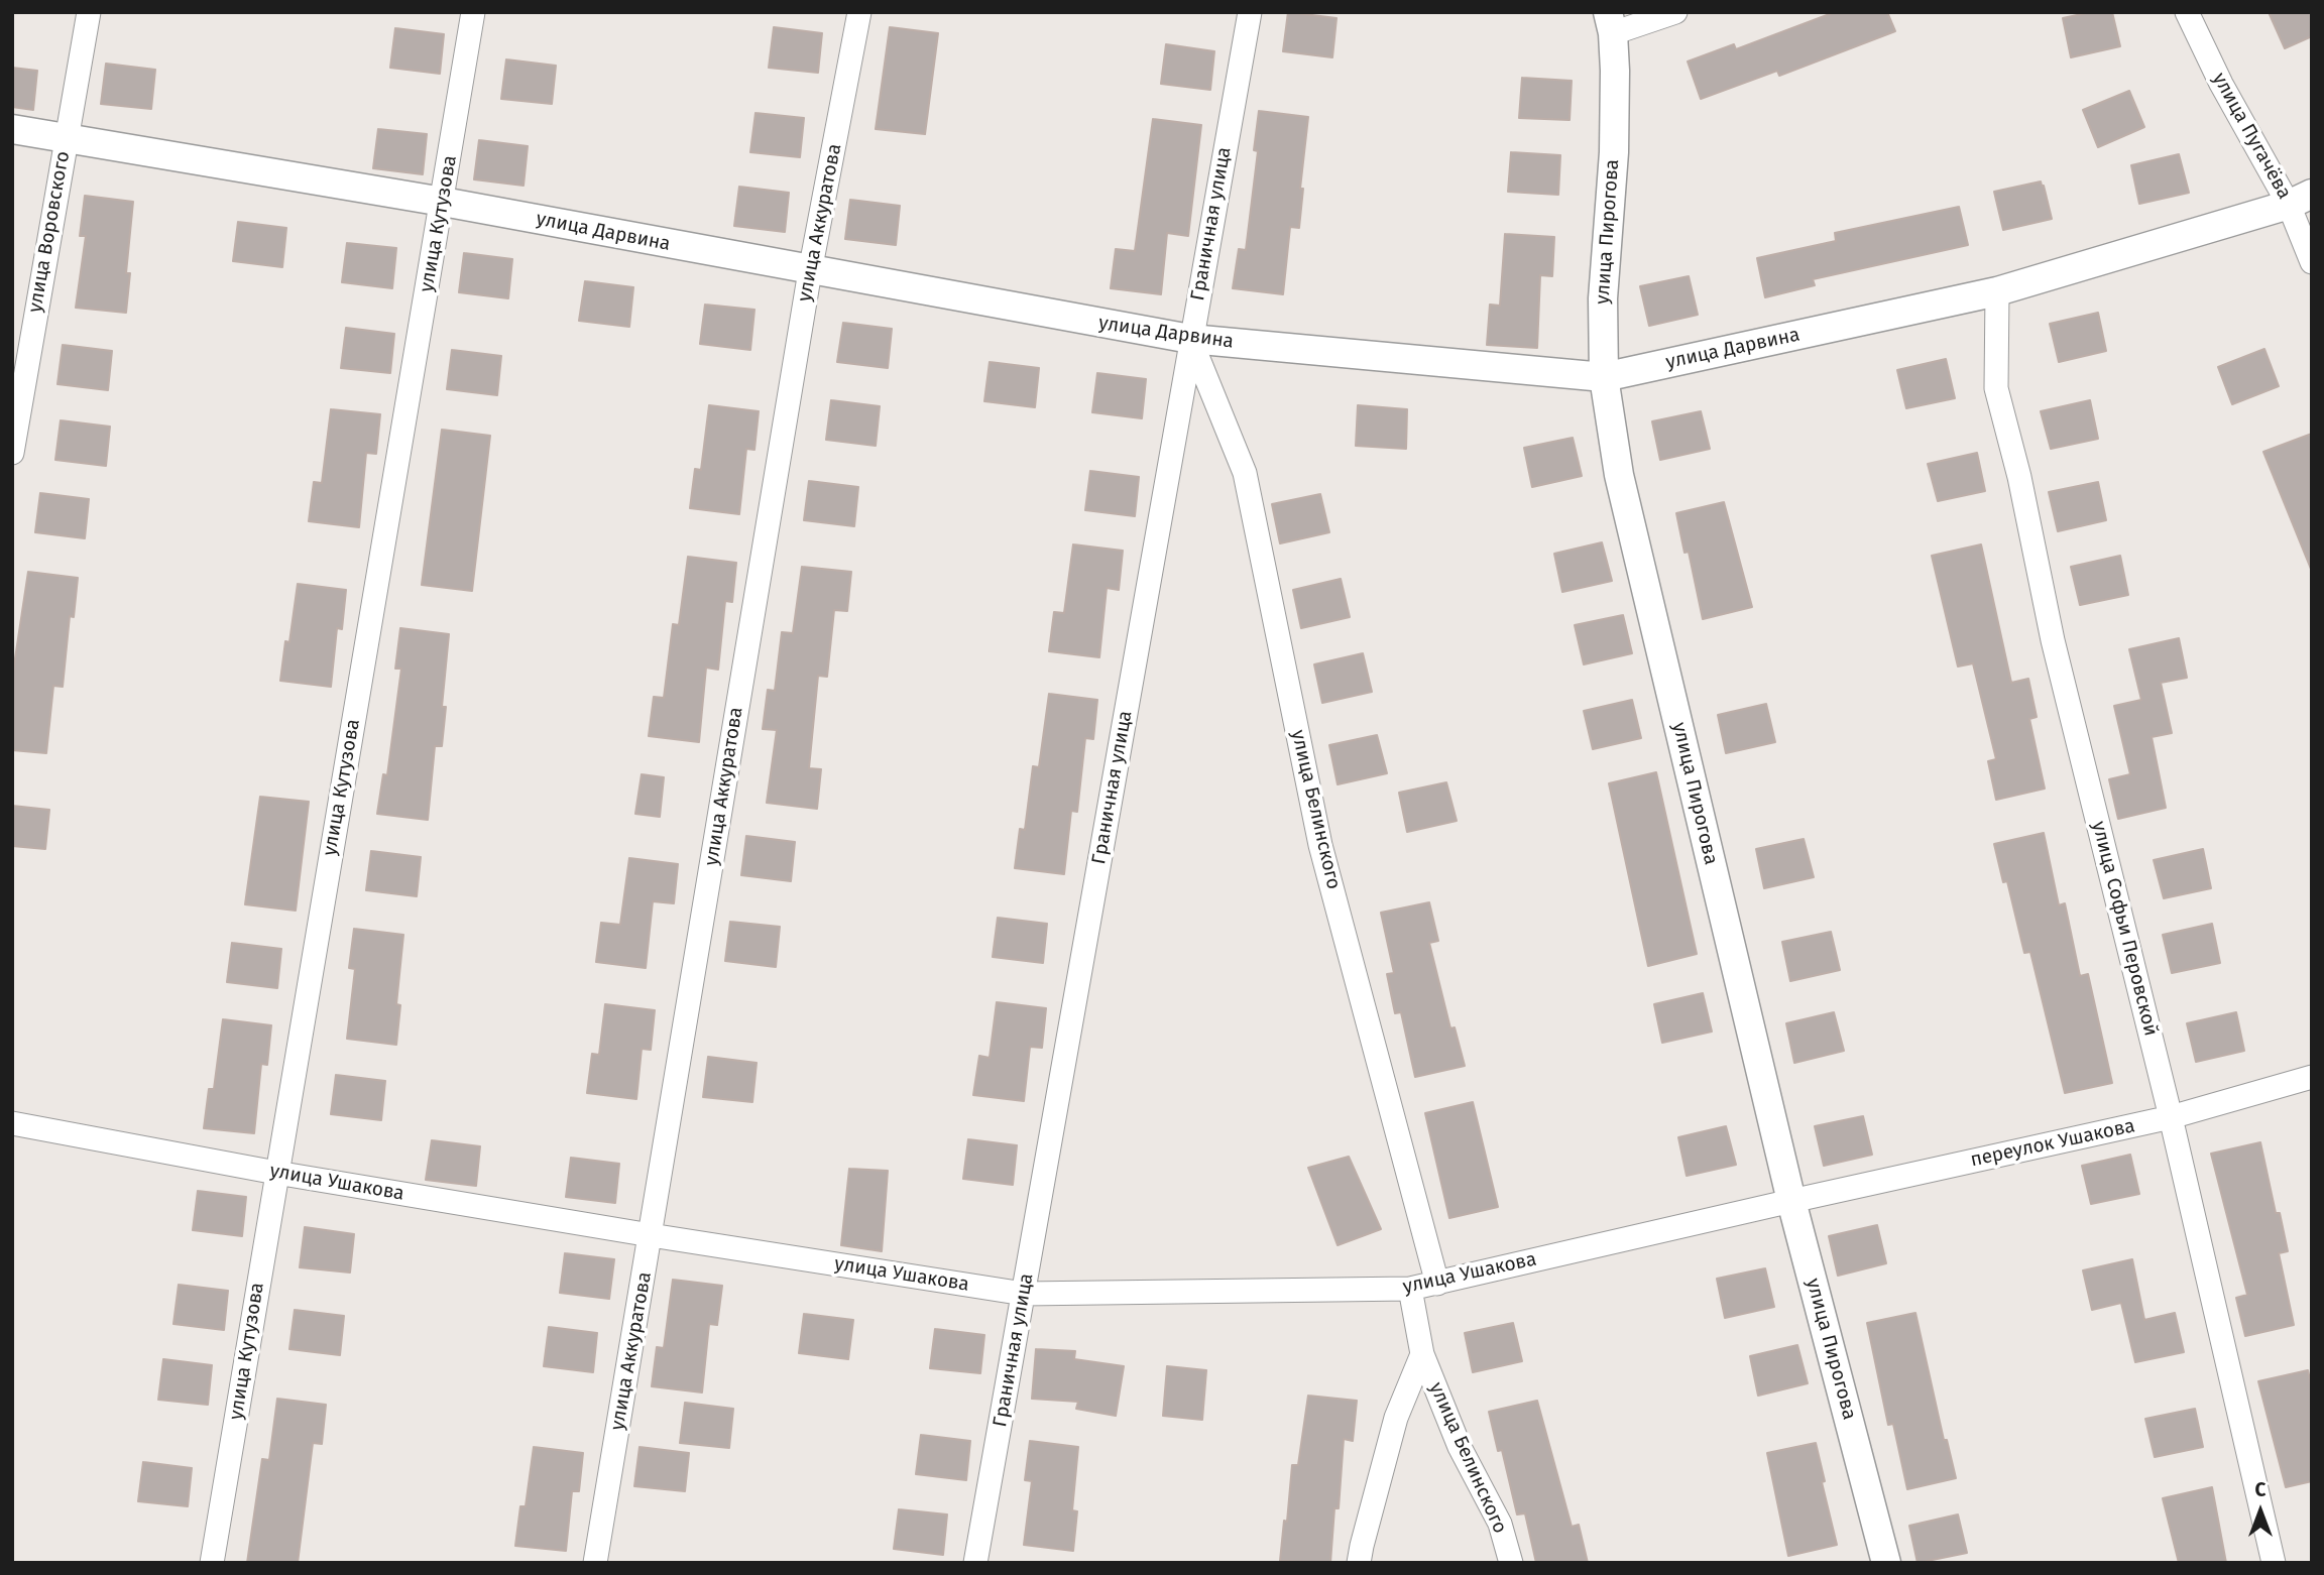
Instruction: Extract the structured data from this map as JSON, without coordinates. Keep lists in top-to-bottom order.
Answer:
{
  "streets": {
    "street": [
      "улица Пугачёва",
      "улица Аккуратова",
      "улица Кутузова",
      "Граничная улица",
      "улица Воровского",
      "улица Дарвина",
      "улица Пирогова",
      "улица Белинского",
      "улица Софьи Перовской",
      "переулок Ушакова",
      "улица Ушакова"
    ]
  },
  "crossings": [
    ["улица Пугачёва", "улица Дарвина"],
    ["улица Аккуратова", "улица Дарвина"],
    ["улица Аккуратова", "улица Ушакова"],
    ["улица Кутузова", "улица Дарвина"],
    ["улица Кутузова", "улица Ушакова"],
    ["Граничная улица", "улица Дарвина"],
    ["Граничная улица", "улица Белинского"],
    ["Граничная улица", "улица Ушакова"],
    ["улица Воровского", "улица Дарвина"],
    ["улица Дарвина", "улица Пирогова"],
    ["улица Дарвина", "улица Белинского"],
    ["улица Дарвина", "улица Софьи Перовской"],
    ["улица Пирогова", "переулок Ушакова"],
    ["улица Пирогова", "улица Ушакова"],
    ["улица Белинского", "улица Ушакова"],
    ["улица Софьи Перовской", "переулок Ушакова"],
    ["переулок Ушакова", "улица Ушакова"]
  ],
  "north": "top"
}
